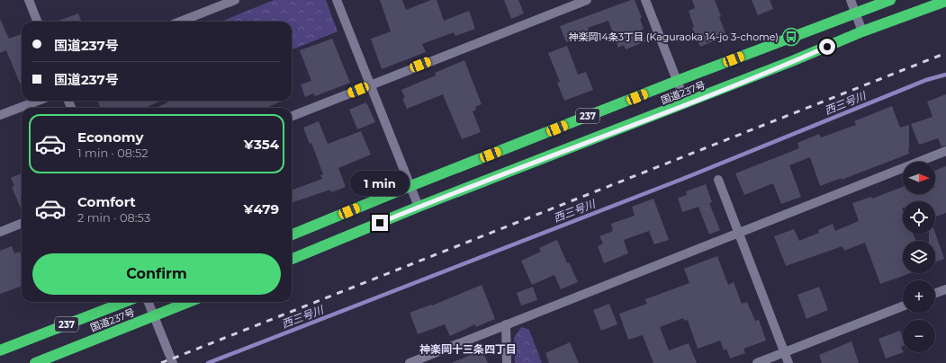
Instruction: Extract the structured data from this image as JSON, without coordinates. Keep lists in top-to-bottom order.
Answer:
{
  "streets": {
    "highway": ["国道237号", "237"]
  },
  "districts": ["神楽岡十三条四丁目"],
  "water": ["西三号川"],
  "places": {
    "bus stop": ["神楽岡14条3丁目 (Kaguraoka 14-jo 3-chome)"]
  },
  "north": "right",
  "page": {
    "banner": ["国道237号", "国道237号"],
    "list": [
      {
        "name": "Economy",
        "note": "1 min · 08:52",
        "value": "¥354"
      },
      {
        "name": "Comfort",
        "note": "2 min · 08:53",
        "value": "¥479"
      }
    ],
    "map_buttons": ["+", "−"],
    "bubble": "1 min",
    "buttons": "Confirm"
  }
}
